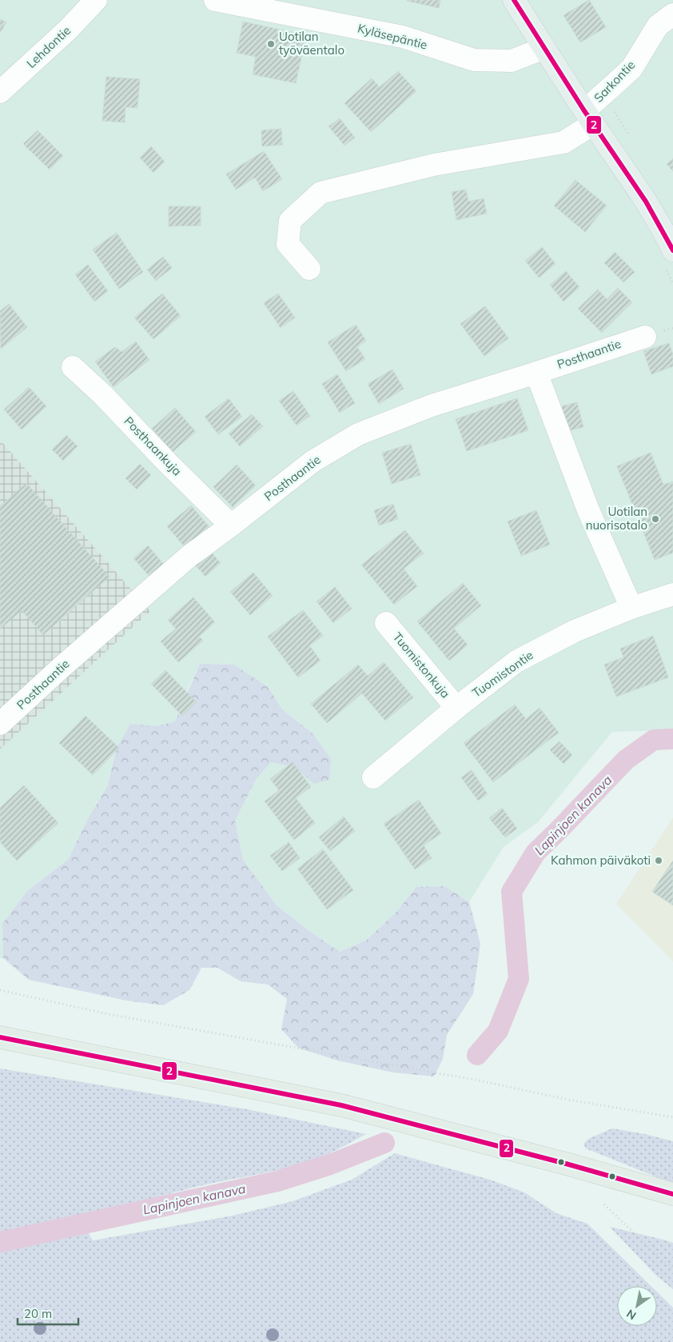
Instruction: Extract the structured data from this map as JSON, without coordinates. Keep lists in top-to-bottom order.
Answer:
{
  "streets": {
    "street": [
      "Kyläsepäntie",
      "Lehdontie",
      "Sarkontie",
      "Posthaantie",
      "Posthaankuja",
      "Tuomistonkuja",
      "Tuomistontie"
    ]
  },
  "crossings": [
    ["Posthaantie", "Posthaankuja"],
    ["Tuomistonkuja", "Tuomistontie"]
  ],
  "water": ["Lapinjoen kanava"],
  "places": ["Uotilan työväentalo", "Uotilan nuorisotalo", "Kahmon päiväkoti"],
  "lines": ["transit line 2"],
  "scale_bar": "20 m",
  "north": "bottom left"
}
